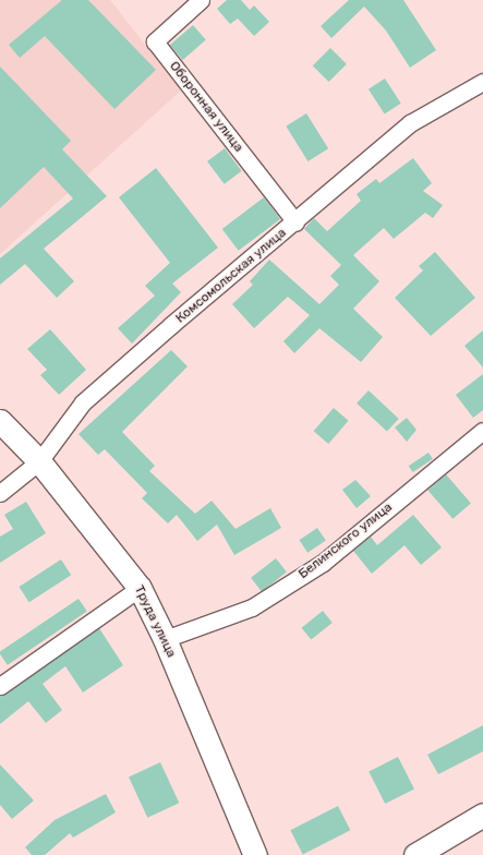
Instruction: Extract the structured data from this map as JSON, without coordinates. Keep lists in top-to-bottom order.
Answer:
{
  "streets": {
    "street": [
      "Оборонная улица",
      "Комсомольская улица",
      "Белинского улица",
      "Труда улица"
    ]
  },
  "crossings": [
    ["Оборонная улица", "Комсомольская улица"],
    ["Комсомольская улица", "Труда улица"],
    ["Белинского улица", "Труда улица"]
  ]
}
